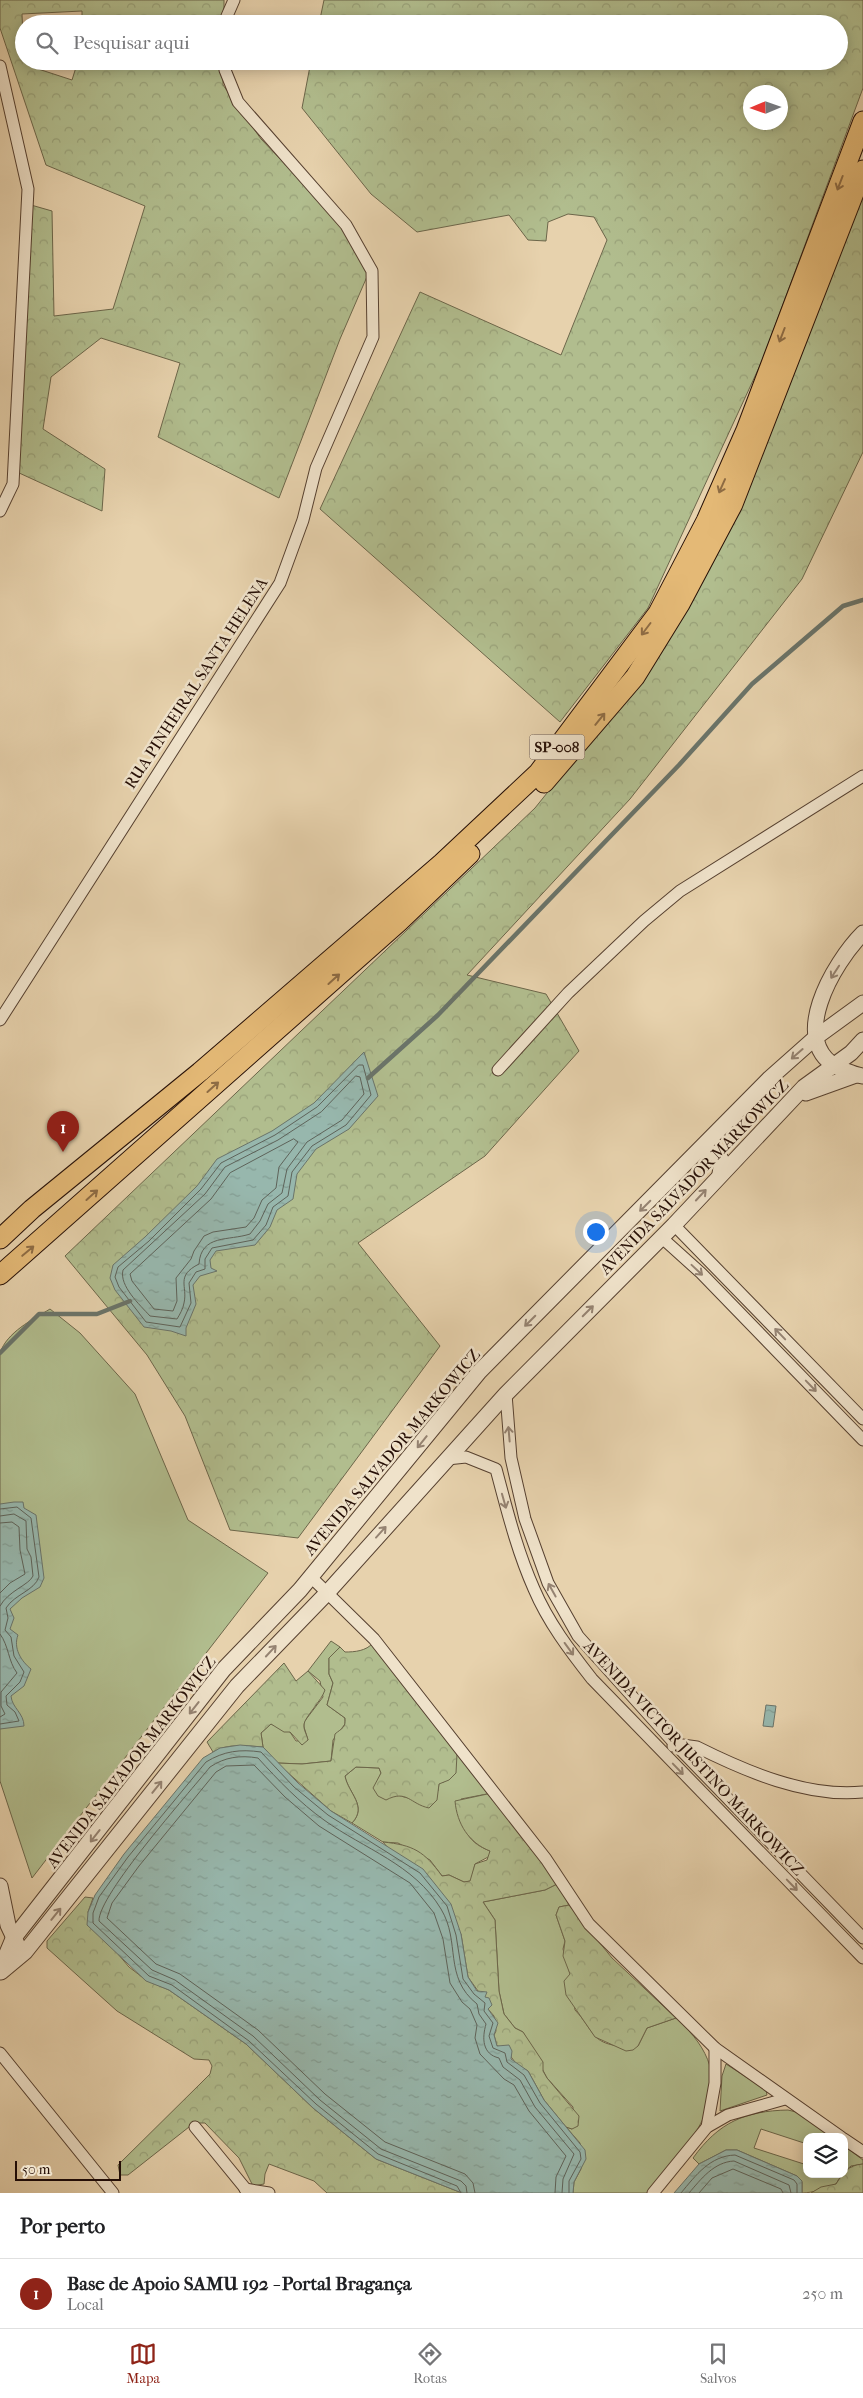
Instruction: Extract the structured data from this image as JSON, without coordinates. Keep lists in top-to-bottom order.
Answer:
{
  "streets": {
    "main road": ["SP-008"],
    "street": ["RUA PINHEIRAL SANTA HELENA", "AVENIDA SALVADOR MARKOWICZ", "AVENIDA VICTOR JUSTINO MARKOWICZ"]
  },
  "crossings": [
    ["AVENIDA SALVADOR MARKOWICZ", "AVENIDA VICTOR JUSTINO MARKOWICZ"]
  ],
  "scale_bar": "50 m",
  "north": "left",
  "page": {
    "search": "Pesquisar aqui",
    "pins": "1",
    "scale": "50 m",
    "heading": "Por perto",
    "list": [
      {
        "mark": "1",
        "name": "Base de Apoio SAMU 192 - Portal Bragança",
        "note": "Local",
        "value": "250 m"
      }
    ],
    "nav": ["Mapa", "Rotas", "Salvos"]
  }
}
